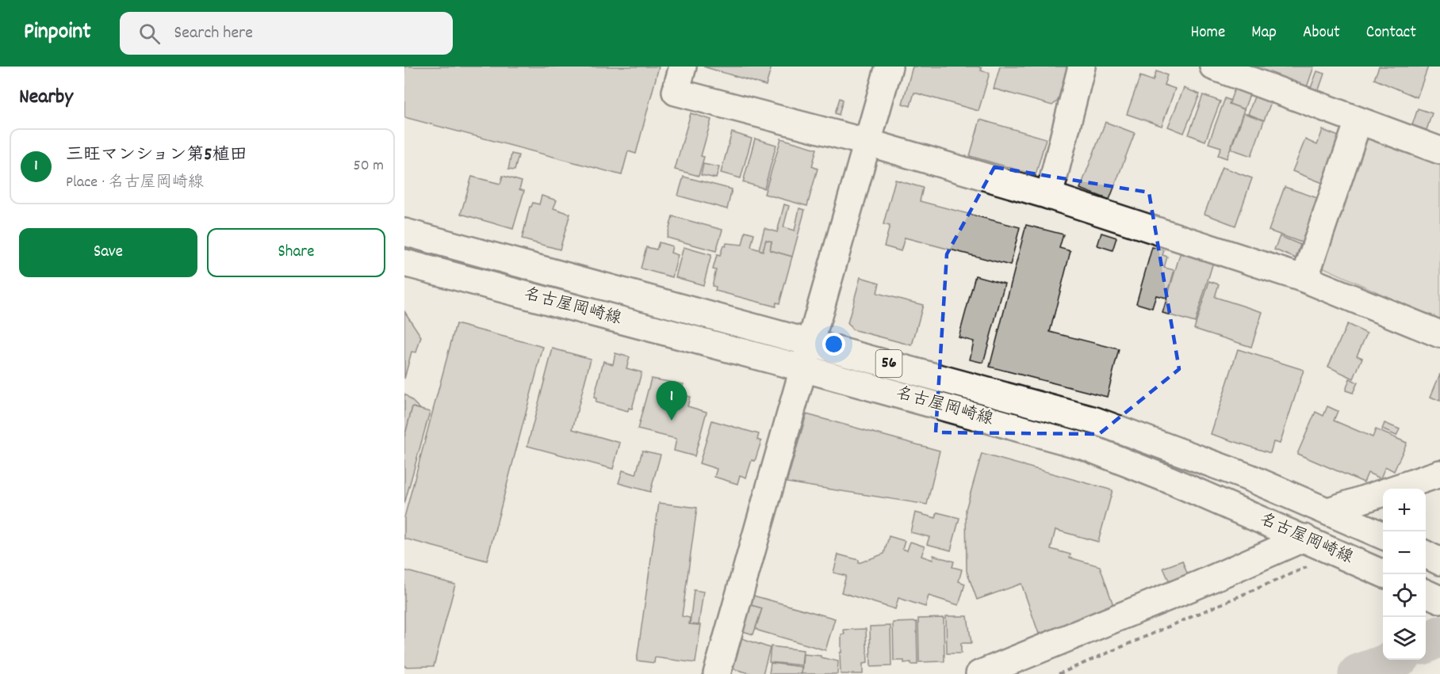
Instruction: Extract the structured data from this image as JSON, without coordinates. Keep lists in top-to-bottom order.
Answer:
{
  "streets": {
    "street": ["名古屋岡崎線", "56"]
  },
  "page": {
    "header": "Pinpoint",
    "search": "Search here",
    "nav": [
      "Home",
      "Map",
      "About",
      "Contact"
    ],
    "heading": "Nearby",
    "list": [
      {
        "mark": "1",
        "name": "三旺マンション第5植田",
        "note": "Place · 名古屋岡崎線",
        "value": "50 m"
      }
    ],
    "buttons": ["Save", "Share"],
    "pins": "1",
    "map_buttons": ["+", "−"]
  }
}
